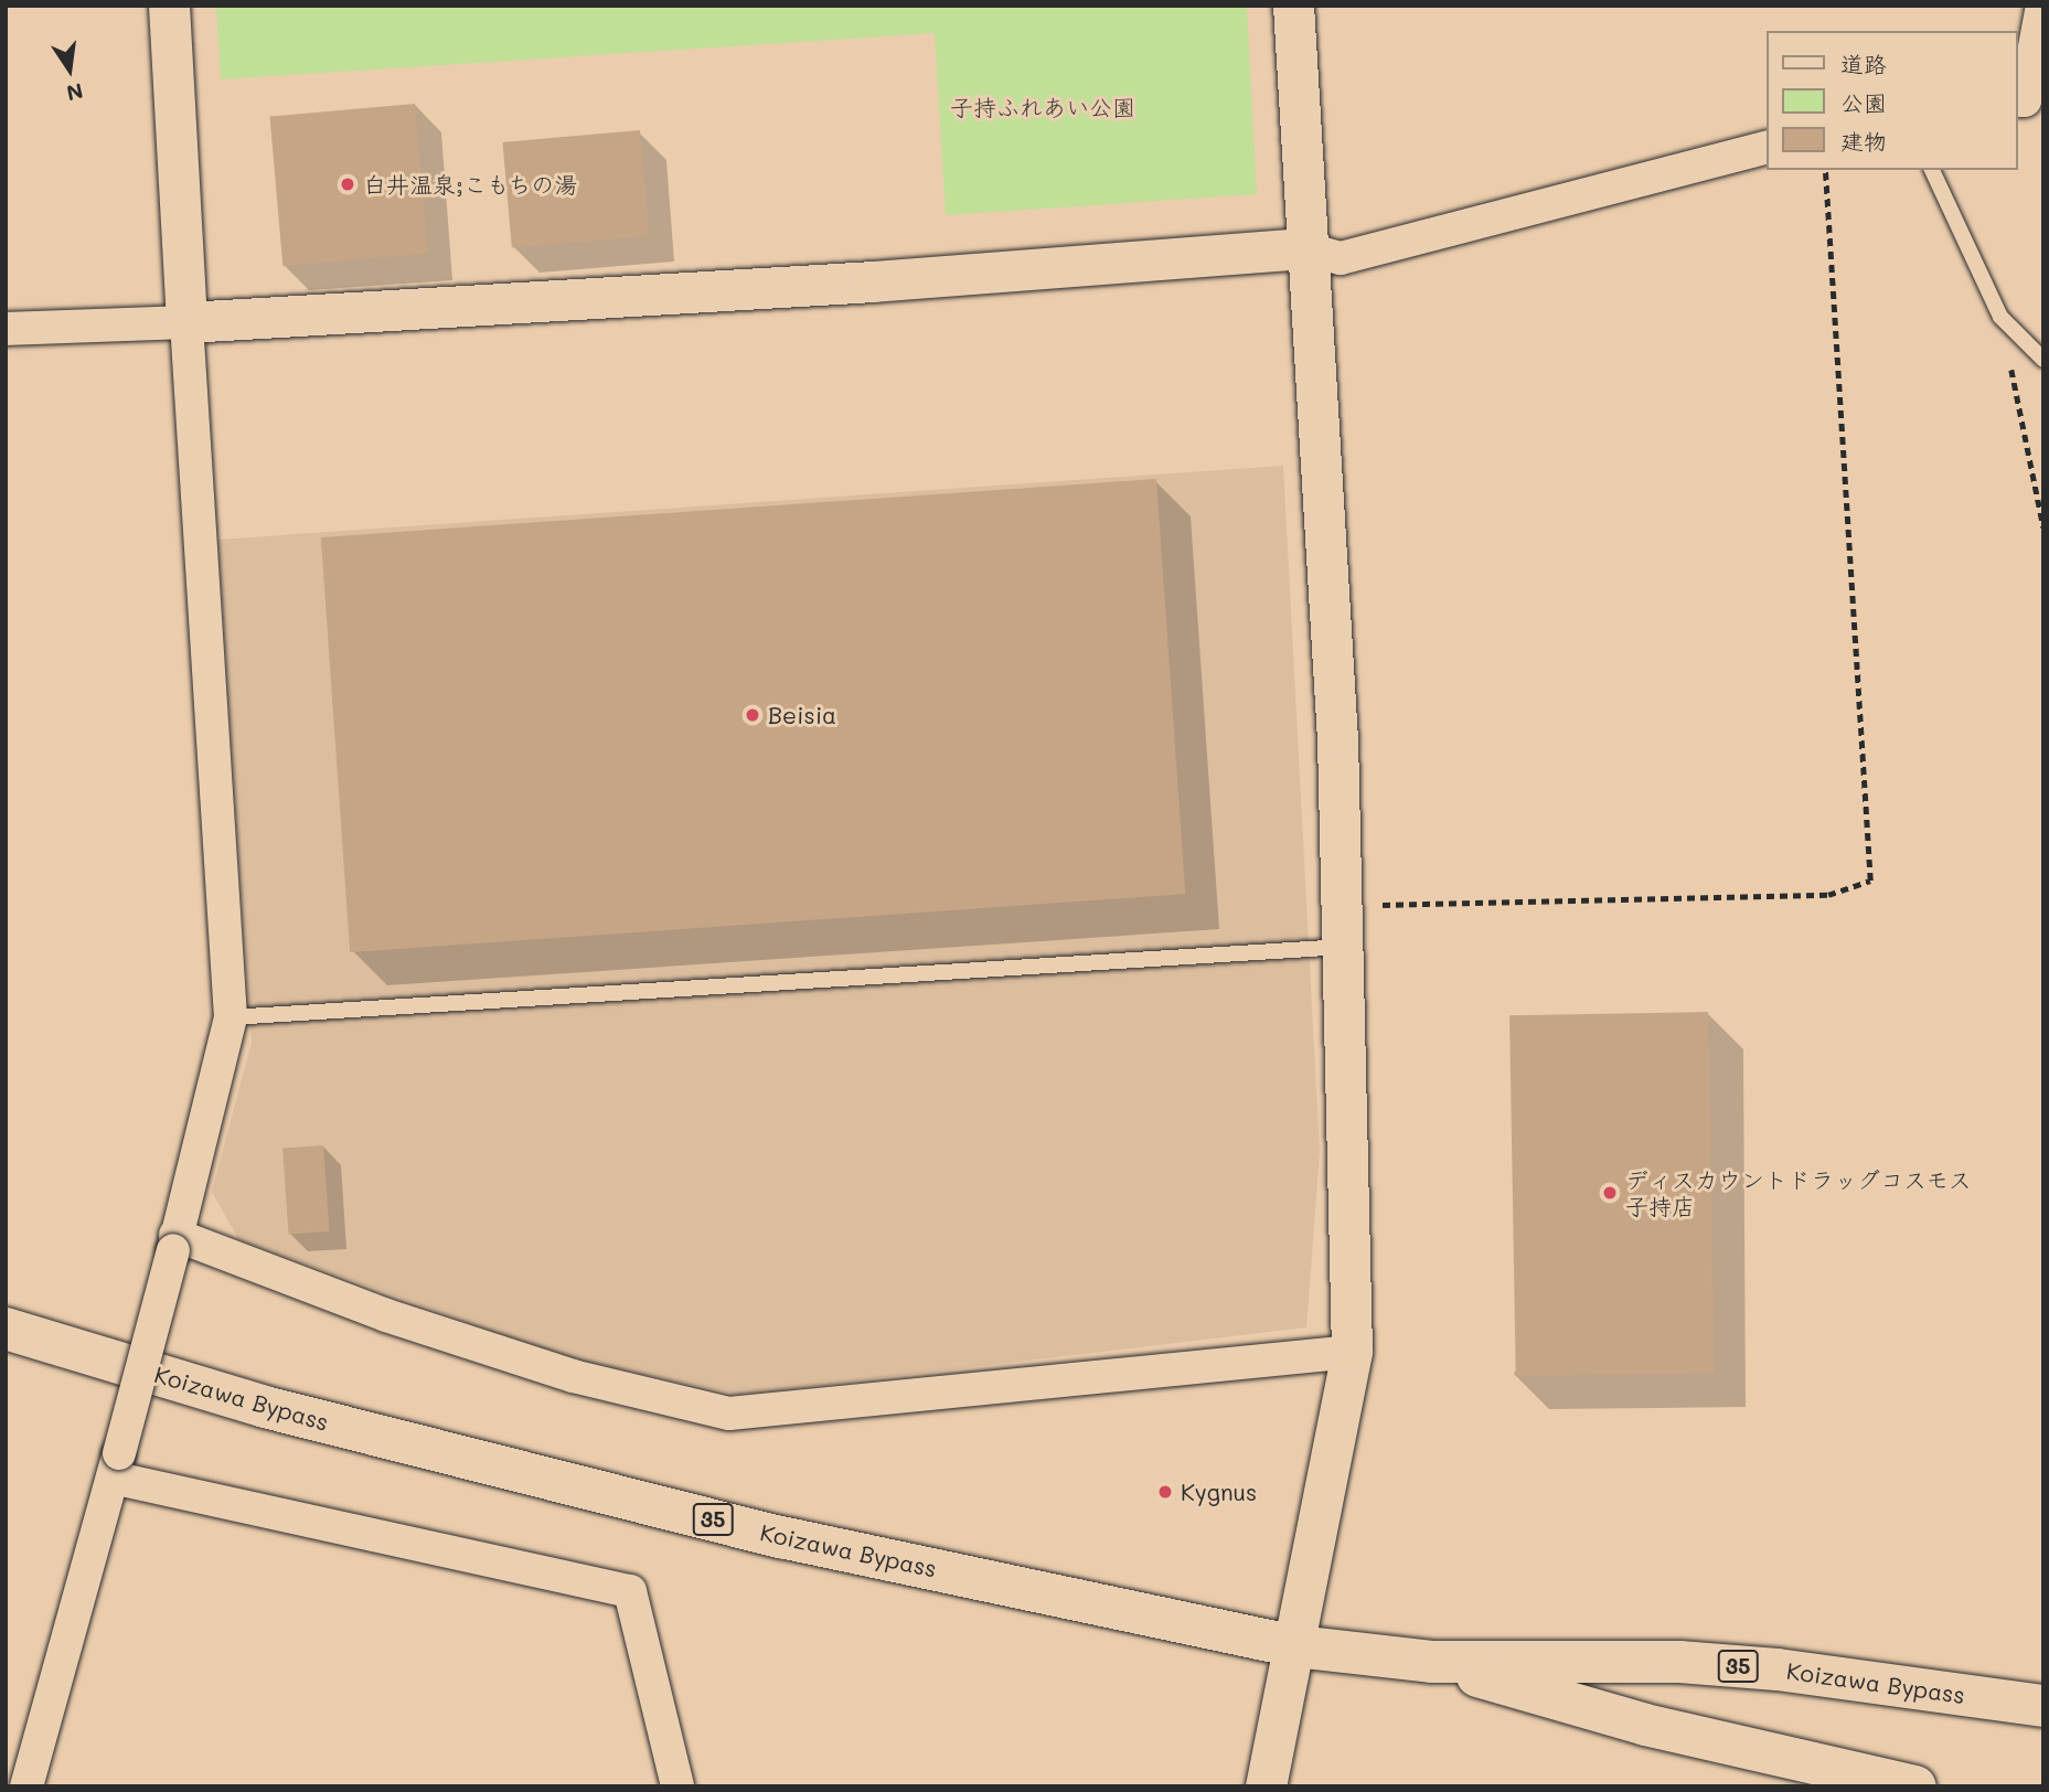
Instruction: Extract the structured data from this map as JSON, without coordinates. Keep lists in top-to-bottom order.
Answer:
{
  "streets": {
    "main road": ["Koizawa Bypass", "35"]
  },
  "parks": ["子持ふれあい公園"],
  "places": [
    "白井温泉;こもちの湯",
    "Beisia",
    "ディスカウントドラッグコスモス 子持店",
    "Kygnus"
  ],
  "legend": ["道路", "公園", "建物"],
  "north": "bottom"
}
